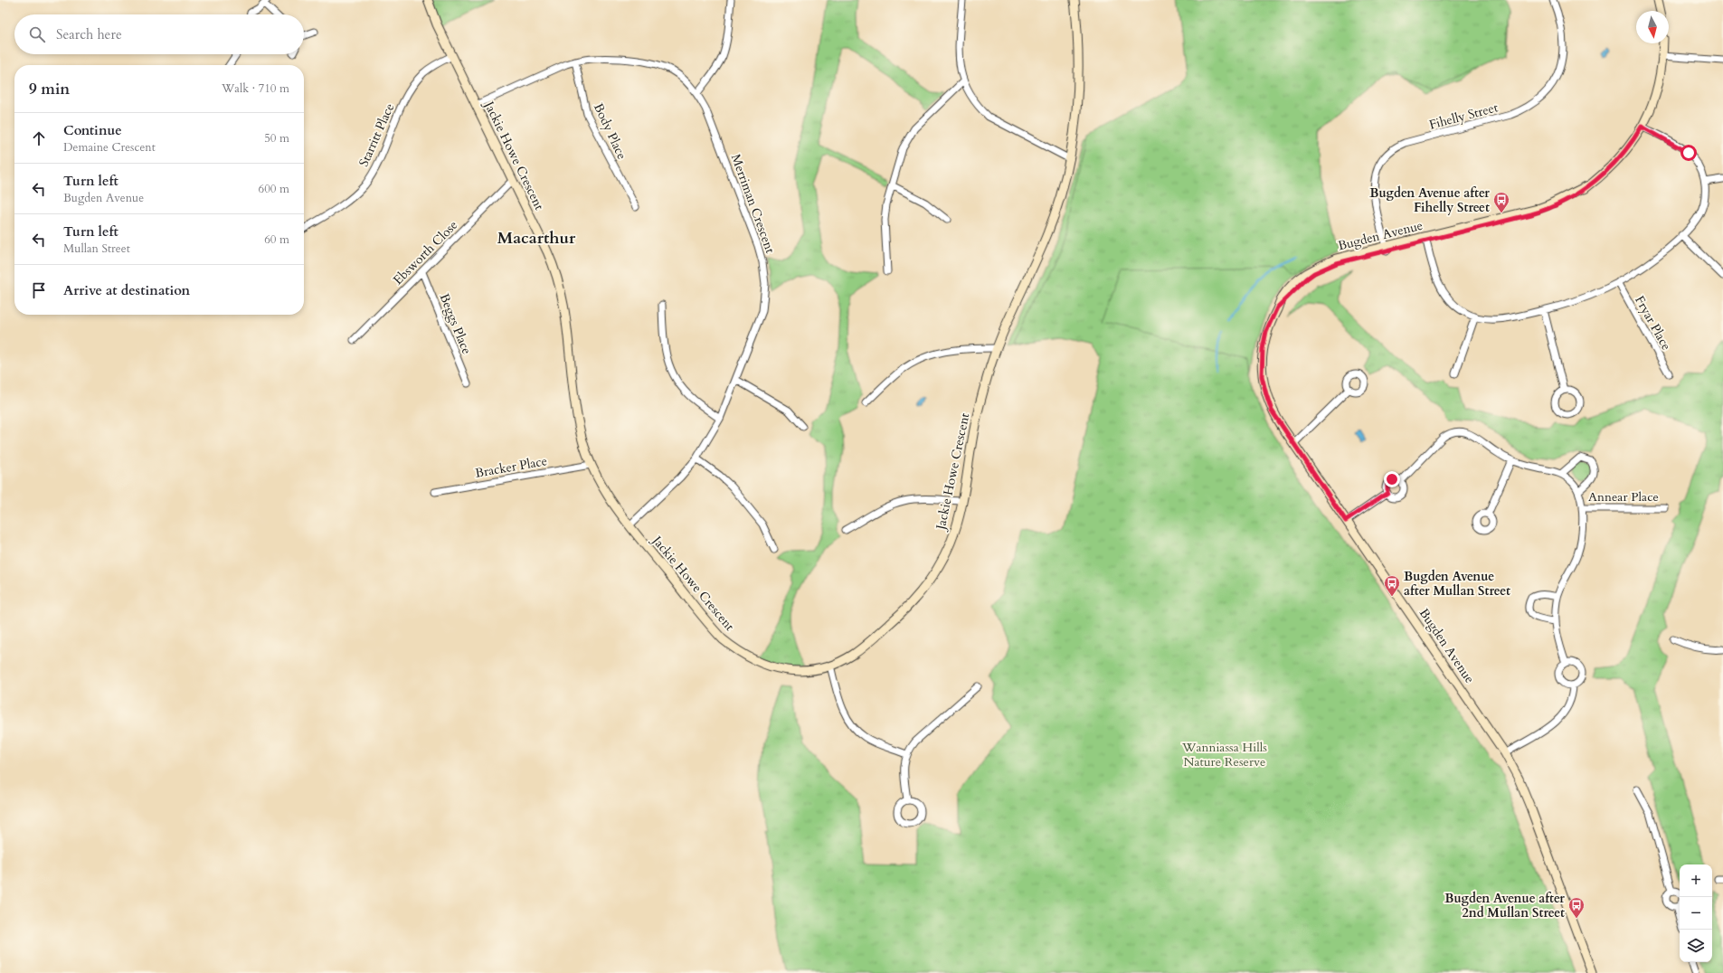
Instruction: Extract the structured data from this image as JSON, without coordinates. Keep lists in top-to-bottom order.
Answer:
{
  "streets": {
    "street": [
      "Fihelly Street",
      "Body Place",
      "Starritt Place",
      "Jackie Howe Crescent",
      "Merriman Crescent",
      "Bugden Avenue",
      "Ebsworth Close",
      "Fryar Place",
      "Beggs Place",
      "Bracker Place",
      "Annear Place"
    ]
  },
  "crossings": [
    ["Fihelly Street", "Bugden Avenue"],
    ["Body Place", "Merriman Crescent"],
    ["Starritt Place", "Jackie Howe Crescent"],
    ["Jackie Howe Crescent", "Merriman Crescent"],
    ["Jackie Howe Crescent", "Ebsworth Close"],
    ["Jackie Howe Crescent", "Bracker Place"],
    ["Ebsworth Close", "Beggs Place"]
  ],
  "districts": ["Macarthur"],
  "parks": ["Wanniassa Hills Nature Reserve"],
  "places": {
    "bus stop": ["Bugden Avenue after Fihelly Street", "Bugden Avenue after Mullan Street", "Bugden Avenue after 2nd Mullan Street"]
  },
  "north": "bottom",
  "page": {
    "search": "Search here",
    "heading": ["9 min", "Walk · 710 m"],
    "list": [
      ["Continue", "Demaine Crescent", "50 m"],
      ["Turn left", "Bugden Avenue", "600 m"],
      ["Turn left", "Mullan Street", "60 m"],
      "Arrive at destination"
    ],
    "map_buttons": ["+", "−"]
  }
}
